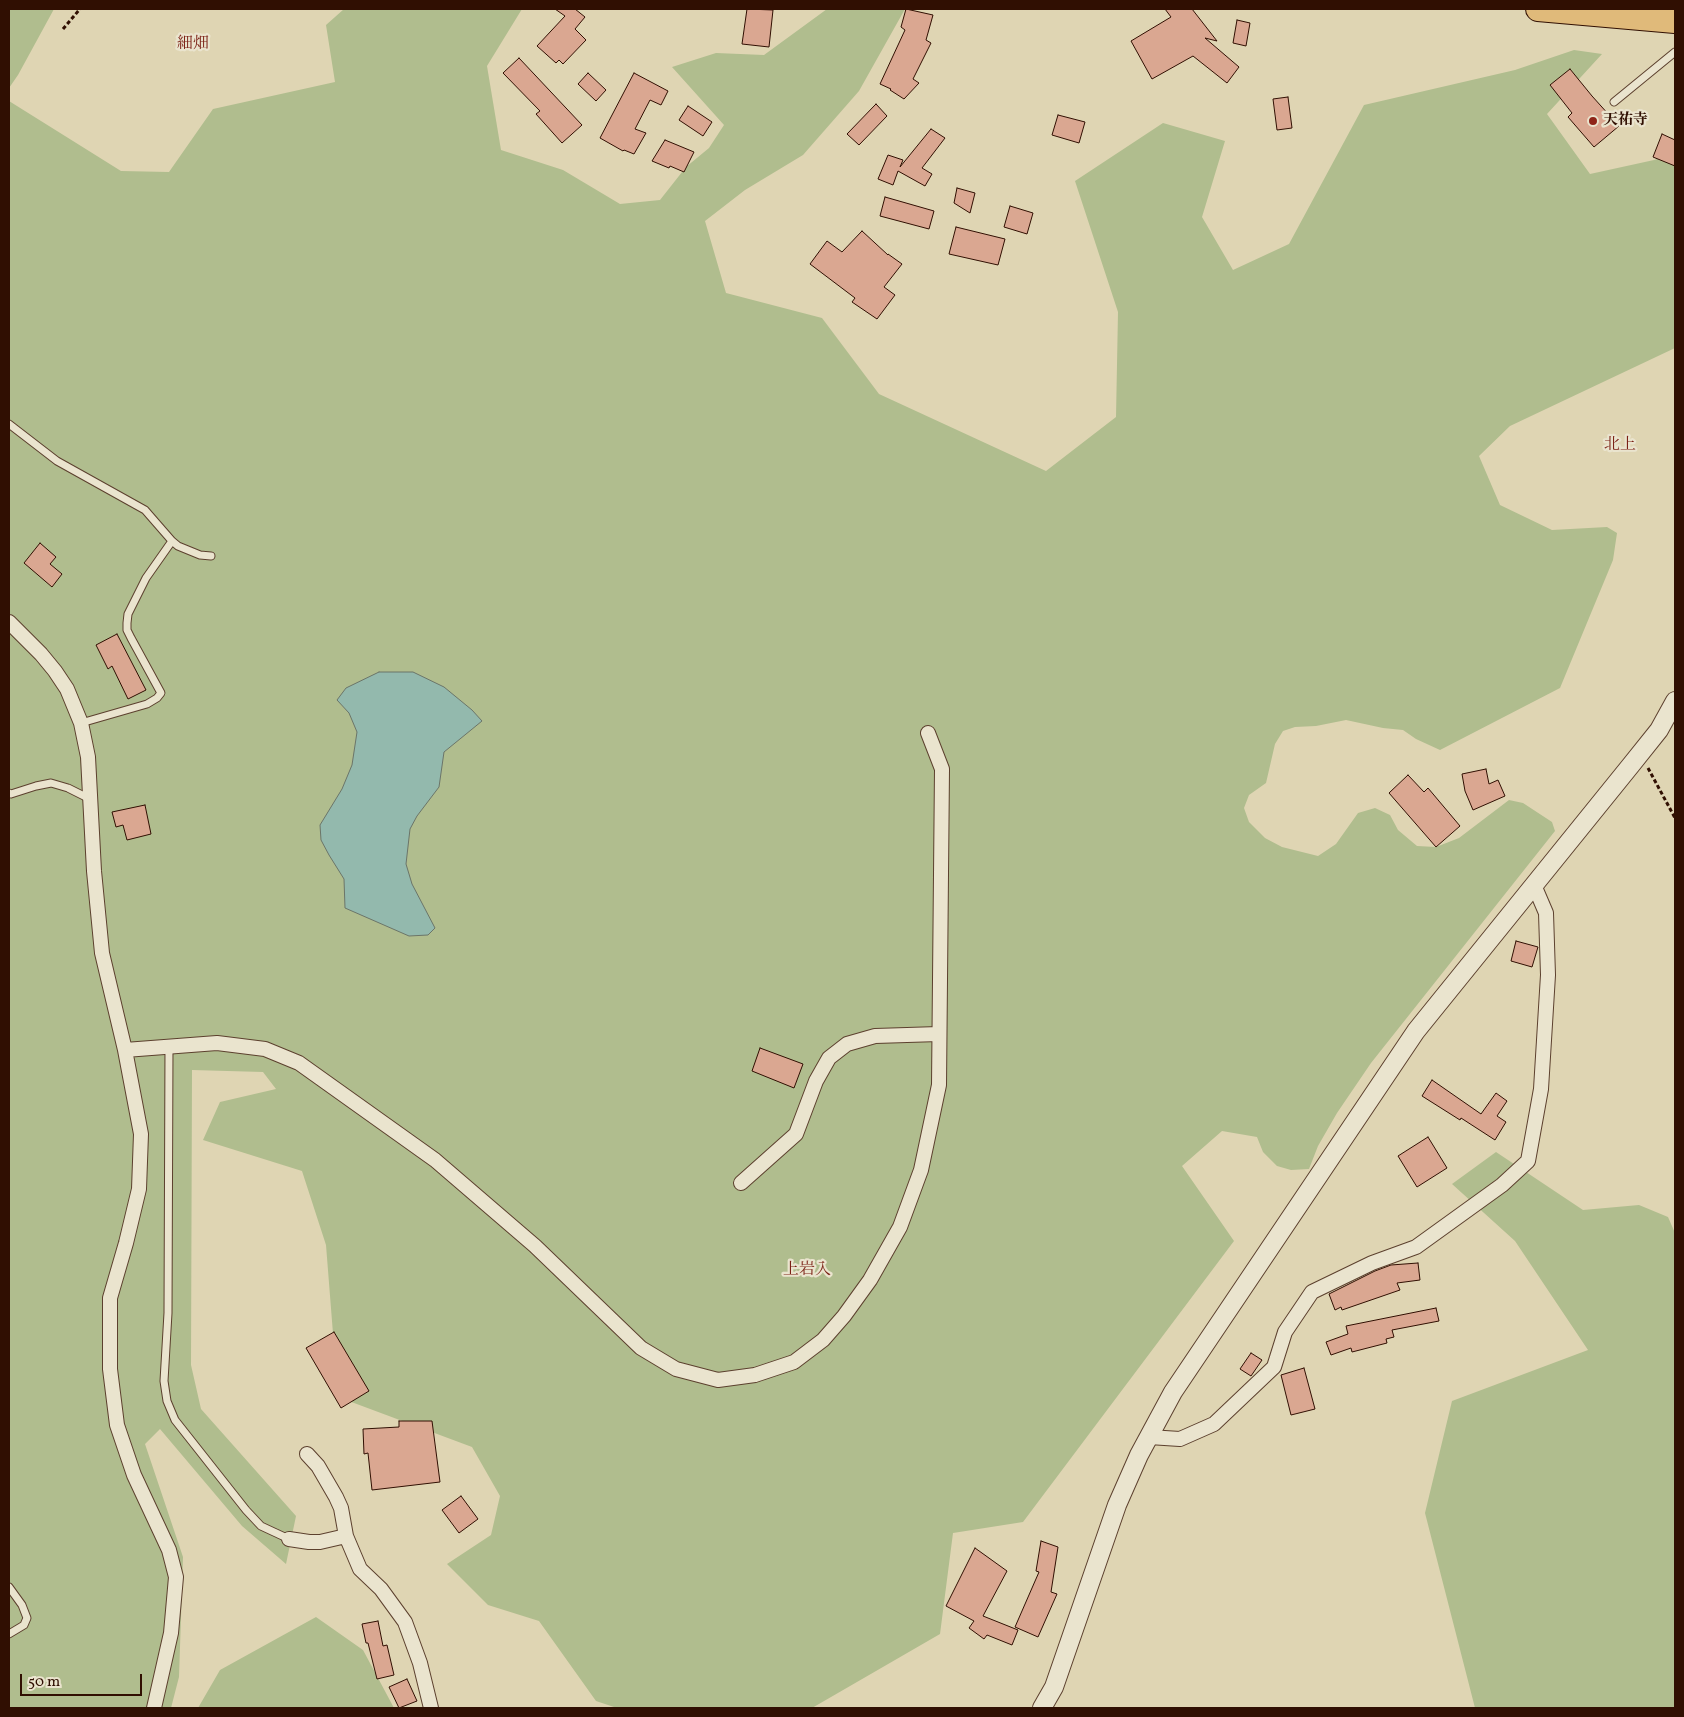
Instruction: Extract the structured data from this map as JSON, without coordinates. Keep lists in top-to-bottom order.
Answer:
{
  "districts": ["細畑", "北上", "上岩入"],
  "places": ["天祐寺"],
  "scale_bar": "50 m"
}
